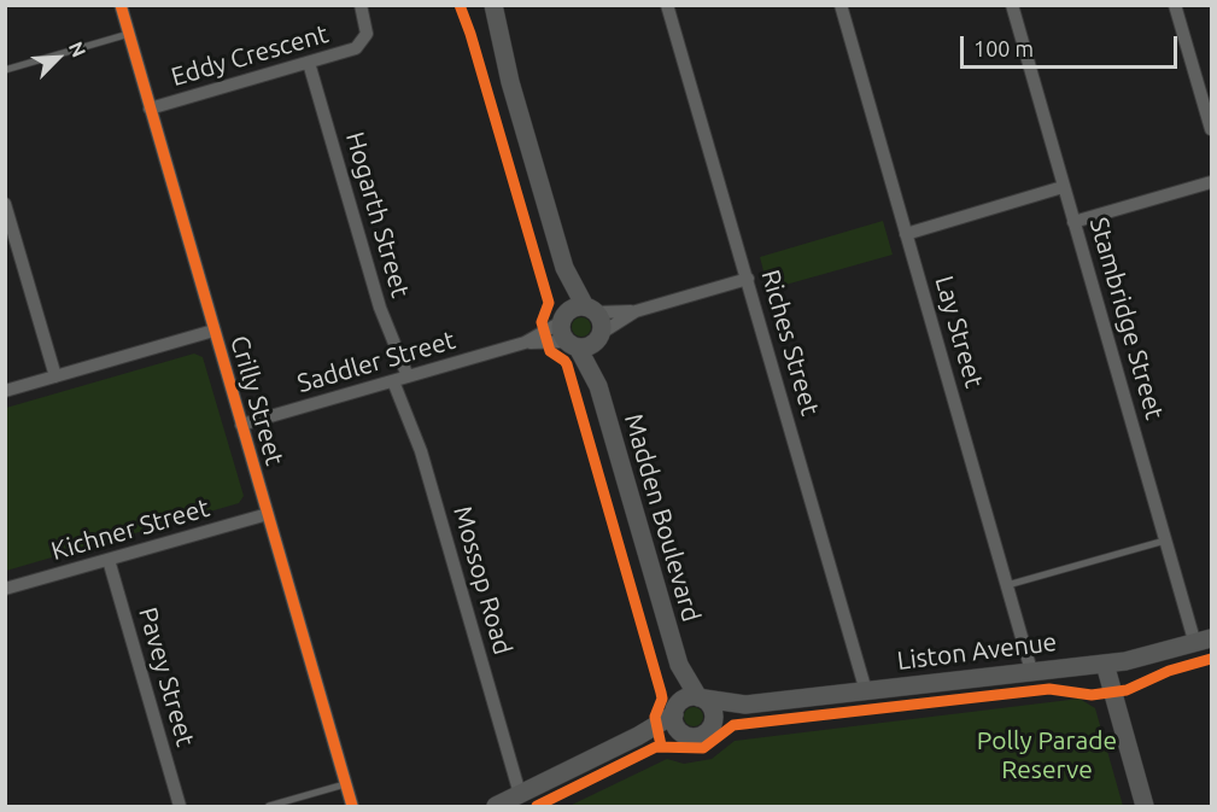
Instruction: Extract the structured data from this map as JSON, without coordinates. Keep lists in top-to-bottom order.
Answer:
{
  "streets": {
    "street": [
      "Eddy Crescent",
      "Hogarth Street",
      "Stambridge Street",
      "Lay Street",
      "Riches Street",
      "Saddler Street",
      "Crilly Street",
      "Madden Boulevard",
      "Kichner Street",
      "Mossop Road",
      "Liston Avenue",
      "Pavey Street"
    ]
  },
  "crossings": [
    ["Eddy Crescent", "Hogarth Street"],
    ["Eddy Crescent", "Crilly Street"],
    ["Hogarth Street", "Saddler Street"],
    ["Stambridge Street", "Liston Avenue"],
    ["Lay Street", "Liston Avenue"],
    ["Riches Street", "Liston Avenue"],
    ["Saddler Street", "Crilly Street"],
    ["Saddler Street", "Madden Boulevard"],
    ["Saddler Street", "Mossop Road"],
    ["Crilly Street", "Kichner Street"],
    ["Madden Boulevard", "Liston Avenue"],
    ["Kichner Street", "Pavey Street"]
  ],
  "parks": ["Polly Parade Reserve"],
  "scale_bar": "100 m",
  "north": "top right"
}
